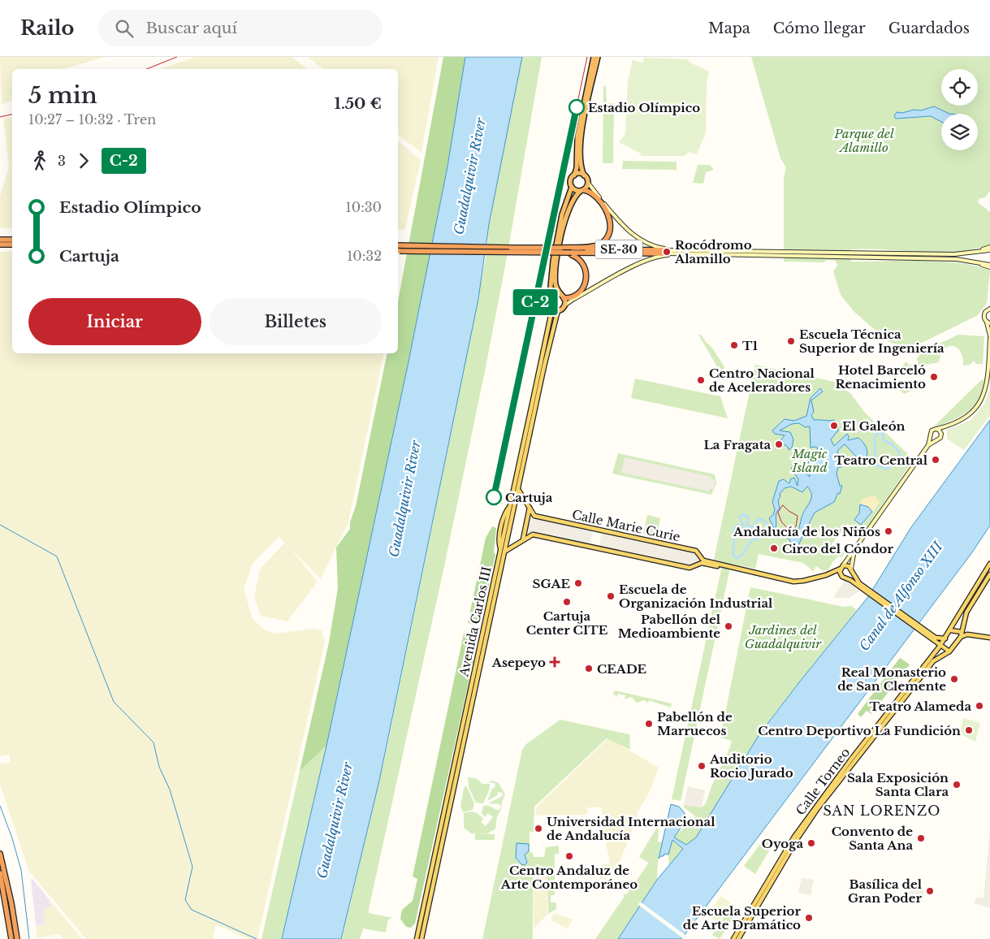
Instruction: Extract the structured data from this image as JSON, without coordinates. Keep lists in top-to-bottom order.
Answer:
{
  "streets": {
    "highway": ["SE-30"],
    "main road": ["Calle Marie Curie", "Avenida Carlos III", "Calle Torneo"]
  },
  "districts": ["SAN LORENZO"],
  "water": ["Guadalquivir River", "Canal de Alfonso XIII"],
  "parks": ["Parque del Alamillo", "Magic Island", "Jardines del Guadalquivir"],
  "places": {
    "other": [
      "Estadio Olímpico",
      "Rocódromo Alamillo",
      "Escuela Técnica Superior de Ingeniería",
      "T1",
      "Hotel Barceló Renacimiento",
      "Centro Nacional de Aceleradores",
      "El Galeón",
      "La Fragata",
      "Teatro Central",
      "Cartuja",
      "Andalucía de los Niños",
      "Circo del Cóndor",
      "SGAE",
      "Escuela de Organización Industrial",
      "Cartuja Center CITE",
      "Pabellón del Medioambiente",
      "CEADE",
      "Real Monasterio de San Clemente",
      "Teatro Alameda",
      "Pabellón de Marruecos",
      "Centro Deportivo La Fundición",
      "Auditorio Rocio Jurado",
      "Sala Exposición Santa Clara",
      "Universidad Internacional de Andalucía",
      "Convento de Santa Ana",
      "Oyoga",
      "Centro Andaluz de Arte Contemporáneo",
      "Basílica del Gran Poder",
      "Escuela Superior de Arte Dramático"
    ],
    "health": ["Asepeyo"]
  },
  "page": {
    "header": "Railo",
    "search": "Buscar aquí",
    "nav": ["Mapa", "Cómo llegar", "Guardados"],
    "on_map": "C-2",
    "heading": ["5 min", "10:27 – 10:32 · Tren", "1.50 €"],
    "legs": ["3", "C-2"],
    "list": [
      {
        "name": "Estadio Olímpico",
        "value": "10:30"
      },
      {
        "name": "Cartuja",
        "value": "10:32"
      }
    ],
    "buttons": ["Iniciar", "Billetes"]
  }
}
